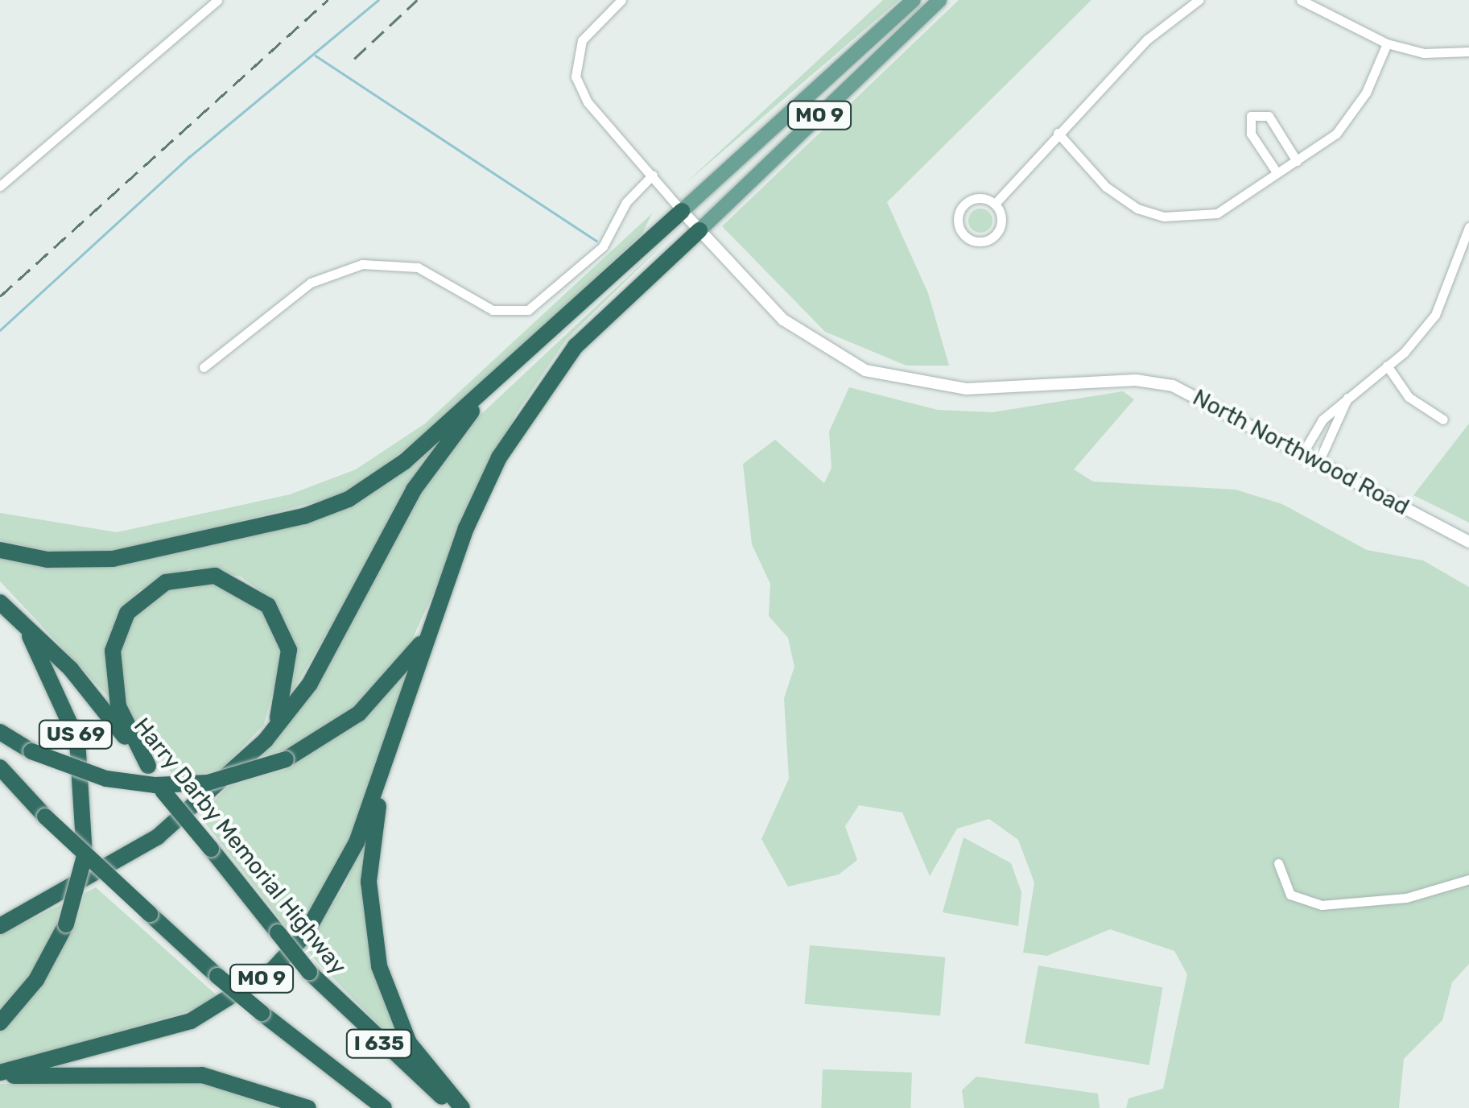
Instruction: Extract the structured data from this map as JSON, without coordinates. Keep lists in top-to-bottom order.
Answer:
{
  "streets": {
    "highway": [
      "MO 9",
      "US 69",
      "Harry Darby Memorial Highway",
      "I 635"
    ],
    "street": ["North Northwood Road"]
  },
  "crossings": [
    ["MO 9", "North Northwood Road"],
    ["US 69", "Harry Darby Memorial Highway"]
  ]
}
